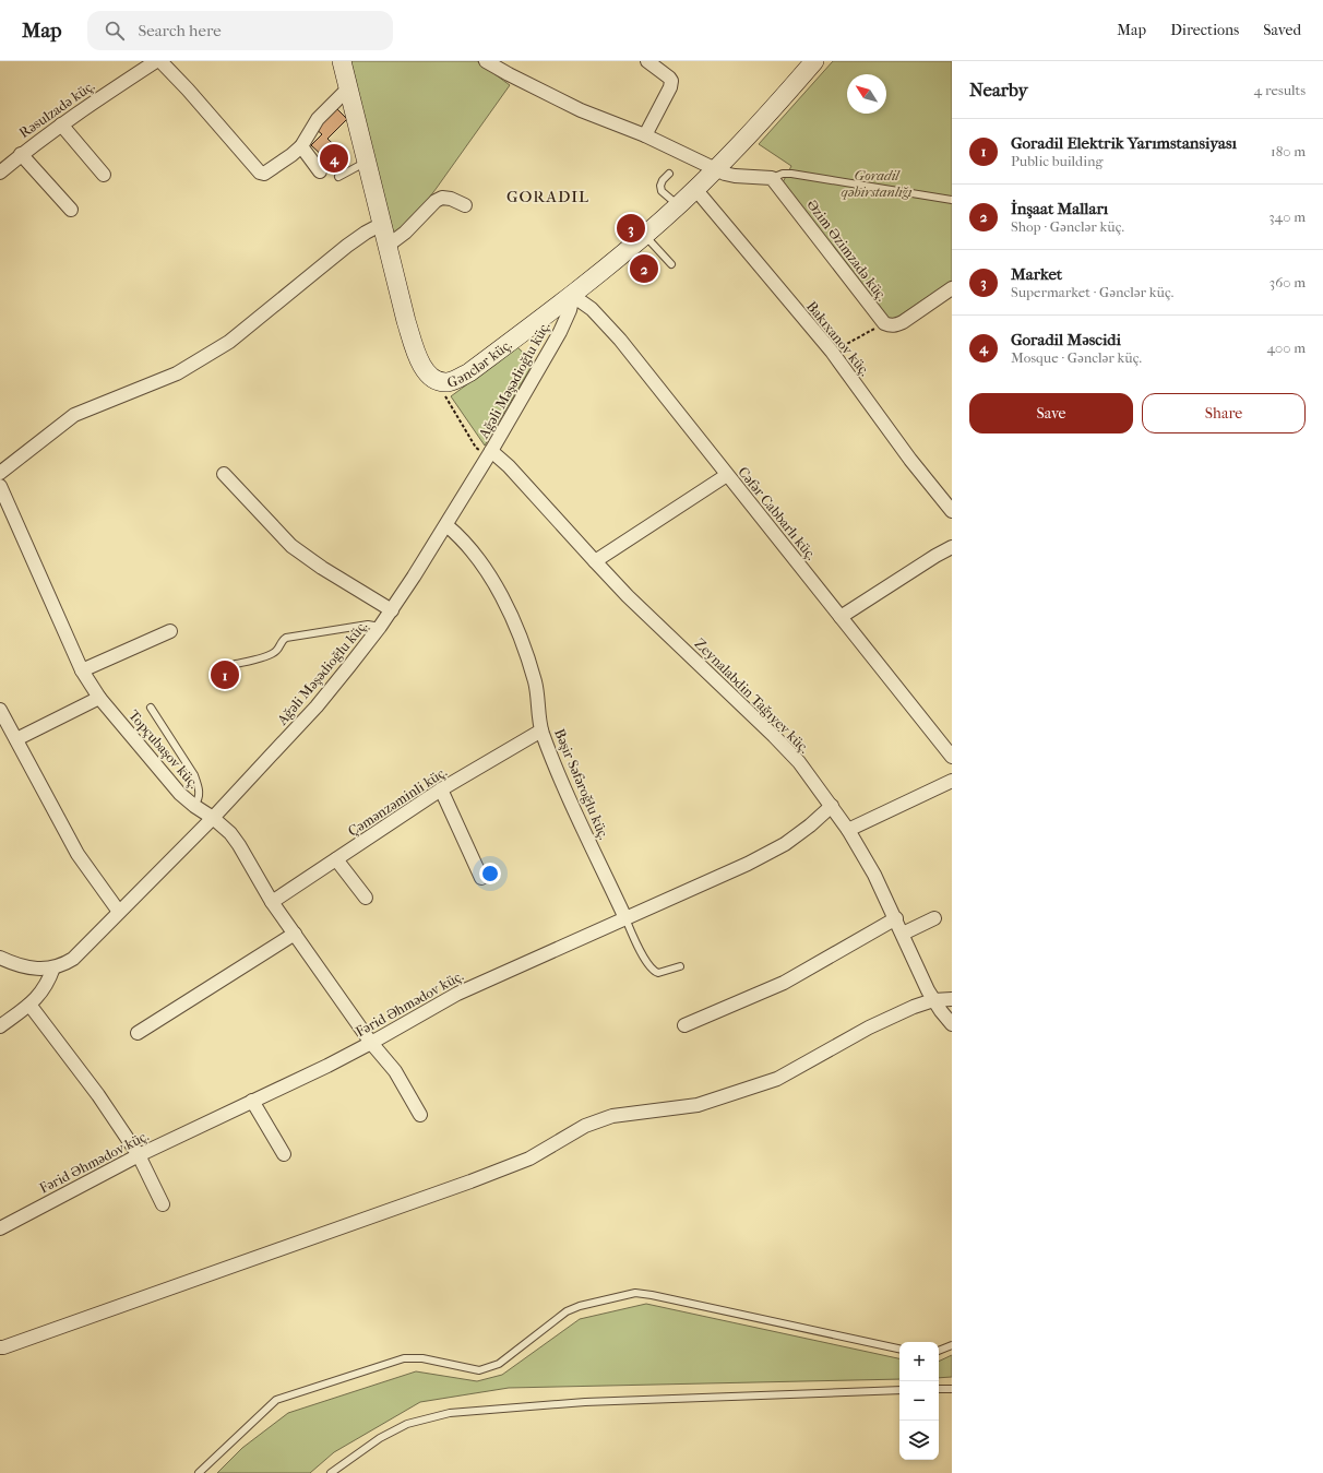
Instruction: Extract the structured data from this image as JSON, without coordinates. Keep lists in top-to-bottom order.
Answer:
{
  "streets": {
    "street": [
      "Rəsulzadə küç.",
      "Əzim Əzimzadə küç.",
      "Bakıxanov küç.",
      "Gənclər küç.",
      "Ağəli Məşədioğlu küç.",
      "Cəfər Cabbarlı küç.",
      "Zeynalabdin Tağıyev küç.",
      "Topçubaşov küç.",
      "Bəşir Səfəroğlu küç.",
      "Çəmənzəminli küç.",
      "Fərid Əhmədov küç."
    ]
  },
  "crossings": [
    ["Bakıxanov küç.", "Gənclər küç."],
    ["Gənclər küç.", "Ağəli Məşədioğlu küç."],
    ["Gənclər küç.", "Cəfər Cabbarlı küç."],
    ["Ağəli Məşədioğlu küç.", "Cəfər Cabbarlı küç."],
    ["Ağəli Məşədioğlu küç.", "Zeynalabdin Tağıyev küç."],
    ["Ağəli Məşədioğlu küç.", "Topçubaşov küç."],
    ["Ağəli Məşədioğlu küç.", "Bəşir Səfəroğlu küç."],
    ["Zeynalabdin Tağıyev küç.", "Fərid Əhmədov küç."],
    ["Topçubaşov küç.", "Çəmənzəminli küç."],
    ["Topçubaşov küç.", "Fərid Əhmədov küç."],
    ["Bəşir Səfəroğlu küç.", "Çəmənzəminli küç."],
    ["Bəşir Səfəroğlu küç.", "Fərid Əhmədov küç."]
  ],
  "districts": ["GORADIL"],
  "parks": ["Goradil qəbirstanlığı"],
  "north": "top left",
  "page": {
    "header": "Map",
    "search": "Search here",
    "nav": ["Map", "Directions", "Saved"],
    "heading": ["Nearby", "4 results"],
    "list": [
      {
        "mark": "1",
        "name": "Goradil Elektrik Yarımstansiyası",
        "note": "Public building",
        "value": "180 m"
      },
      {
        "mark": "2",
        "name": "İnşaat Malları",
        "note": "Shop · Gənclər küç.",
        "value": "340 m"
      },
      {
        "mark": "3",
        "name": "Market",
        "note": "Supermarket · Gənclər küç.",
        "value": "360 m"
      },
      {
        "mark": "4",
        "name": "Goradil Məscidi",
        "note": "Mosque · Gənclər küç.",
        "value": "400 m"
      }
    ],
    "pins": [
      "4",
      "3",
      "2",
      "1"
    ],
    "buttons": ["Save", "Share"],
    "map_buttons": ["+", "−"]
  }
}
